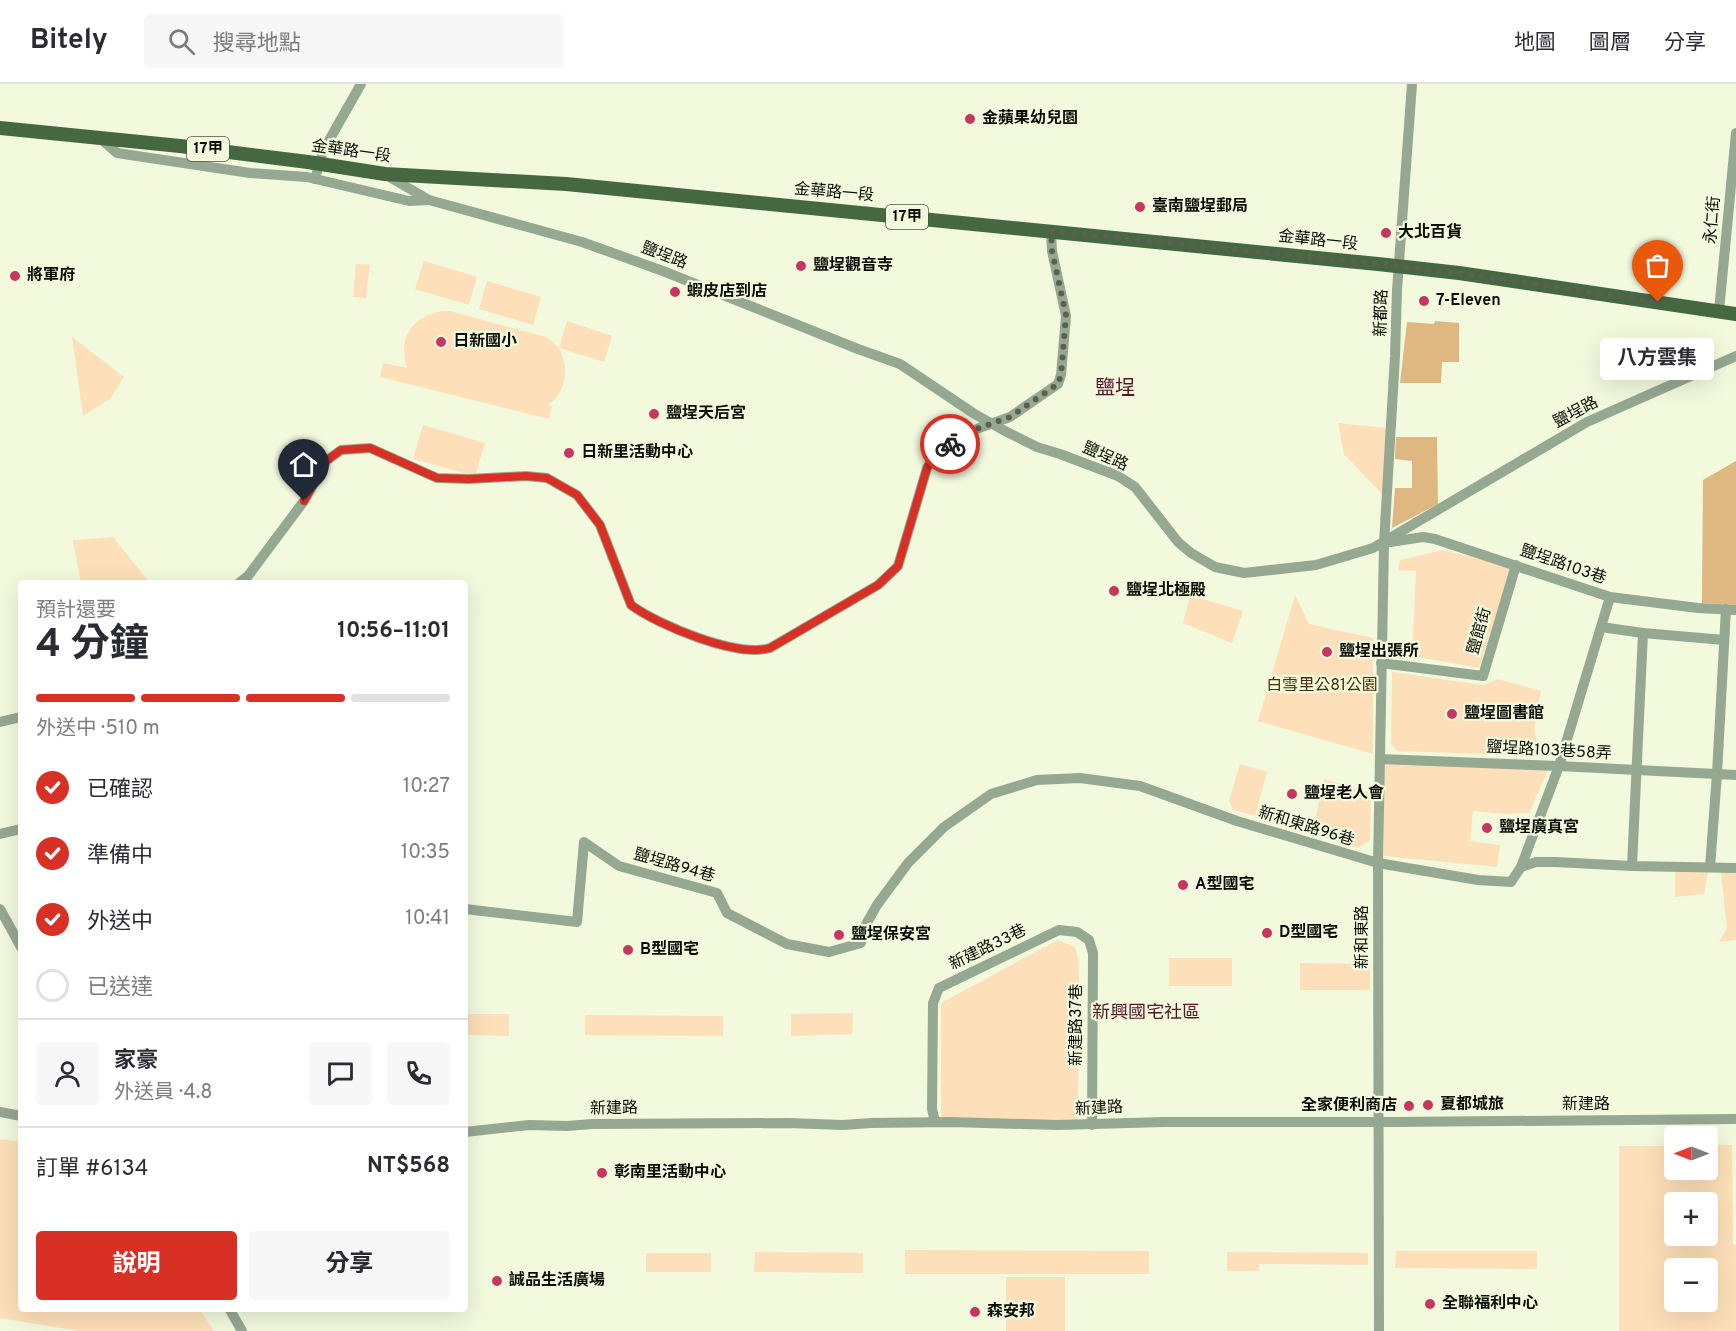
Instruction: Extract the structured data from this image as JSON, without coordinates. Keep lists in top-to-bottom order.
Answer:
{
  "streets": {
    "main road": ["17甲", "金華路一段"],
    "street": [
      "永仁街",
      "鹽埕路",
      "新都路",
      "鹽埕路103巷",
      "鹽館街",
      "鹽埕路103巷58弄",
      "新和東路96巷",
      "鹽埕路94巷",
      "新和東路",
      "新建路33巷",
      "新建路37巷",
      "新建路"
    ]
  },
  "crossings": [
    ["金華路一段", "永仁街"],
    ["金華路一段", "鹽埕路"],
    ["金華路一段", "新都路"],
    ["鹽埕路", "新都路"],
    ["鹽埕路", "鹽埕路103巷"],
    ["鹽埕路", "新和東路"],
    ["新都路", "鹽埕路103巷"],
    ["新都路", "新和東路"],
    ["鹽埕路103巷", "鹽館街"],
    ["鹽埕路103巷", "新和東路"],
    ["鹽館街", "新和東路"],
    ["鹽埕路103巷58弄", "新和東路"],
    ["新和東路96巷", "鹽埕路94巷"],
    ["新和東路96巷", "新和東路"],
    ["新和東路", "新建路"],
    ["新建路33巷", "新建路37巷"],
    ["新建路33巷", "新建路"],
    ["新建路37巷", "新建路"]
  ],
  "districts": ["鹽埕", "新興國宅社區"],
  "parks": ["白雪里公81公園"],
  "places": [
    "金蘋果幼兒園",
    "臺南鹽埕郵局",
    "大北百貨",
    "鹽埕觀音寺",
    "將軍府",
    "蝦皮店到店",
    "7-Eleven",
    "八方雲集",
    "日新國小",
    "鹽埕天后宮",
    "日新里活動中心",
    "鹽埕北極殿",
    "鹽埕出張所",
    "鹽埕圖書館",
    "鹽埕老人會",
    "鹽埕廣真宮",
    "A型國宅",
    "D型國宅",
    "鹽埕保安宮",
    "B型國宅",
    "夏都城旅",
    "全家便利商店",
    "彰南里活動中心",
    "誠品生活廣場",
    "全聯福利中心",
    "森安邦"
  ],
  "north": "left",
  "page": {
    "header": "Bitely",
    "search": "搜尋地點",
    "nav": ["地圖", "圖層", "分享"],
    "bubble": "八方雲集",
    "heading": ["4 分鐘", "預計還要", "10:56–11:01"],
    "panel": [
      "家豪",
      "外送員 · 4.8",
      "訂單 #6134",
      "NT$568"
    ],
    "bar": "外送中 · 510 m",
    "list": [
      ["已確認", "10:27"],
      ["準備中", "10:35"],
      ["外送中", "10:41"],
      "已送達"
    ],
    "map_buttons": ["+", "−"],
    "buttons": ["說明", "分享"]
  }
}
